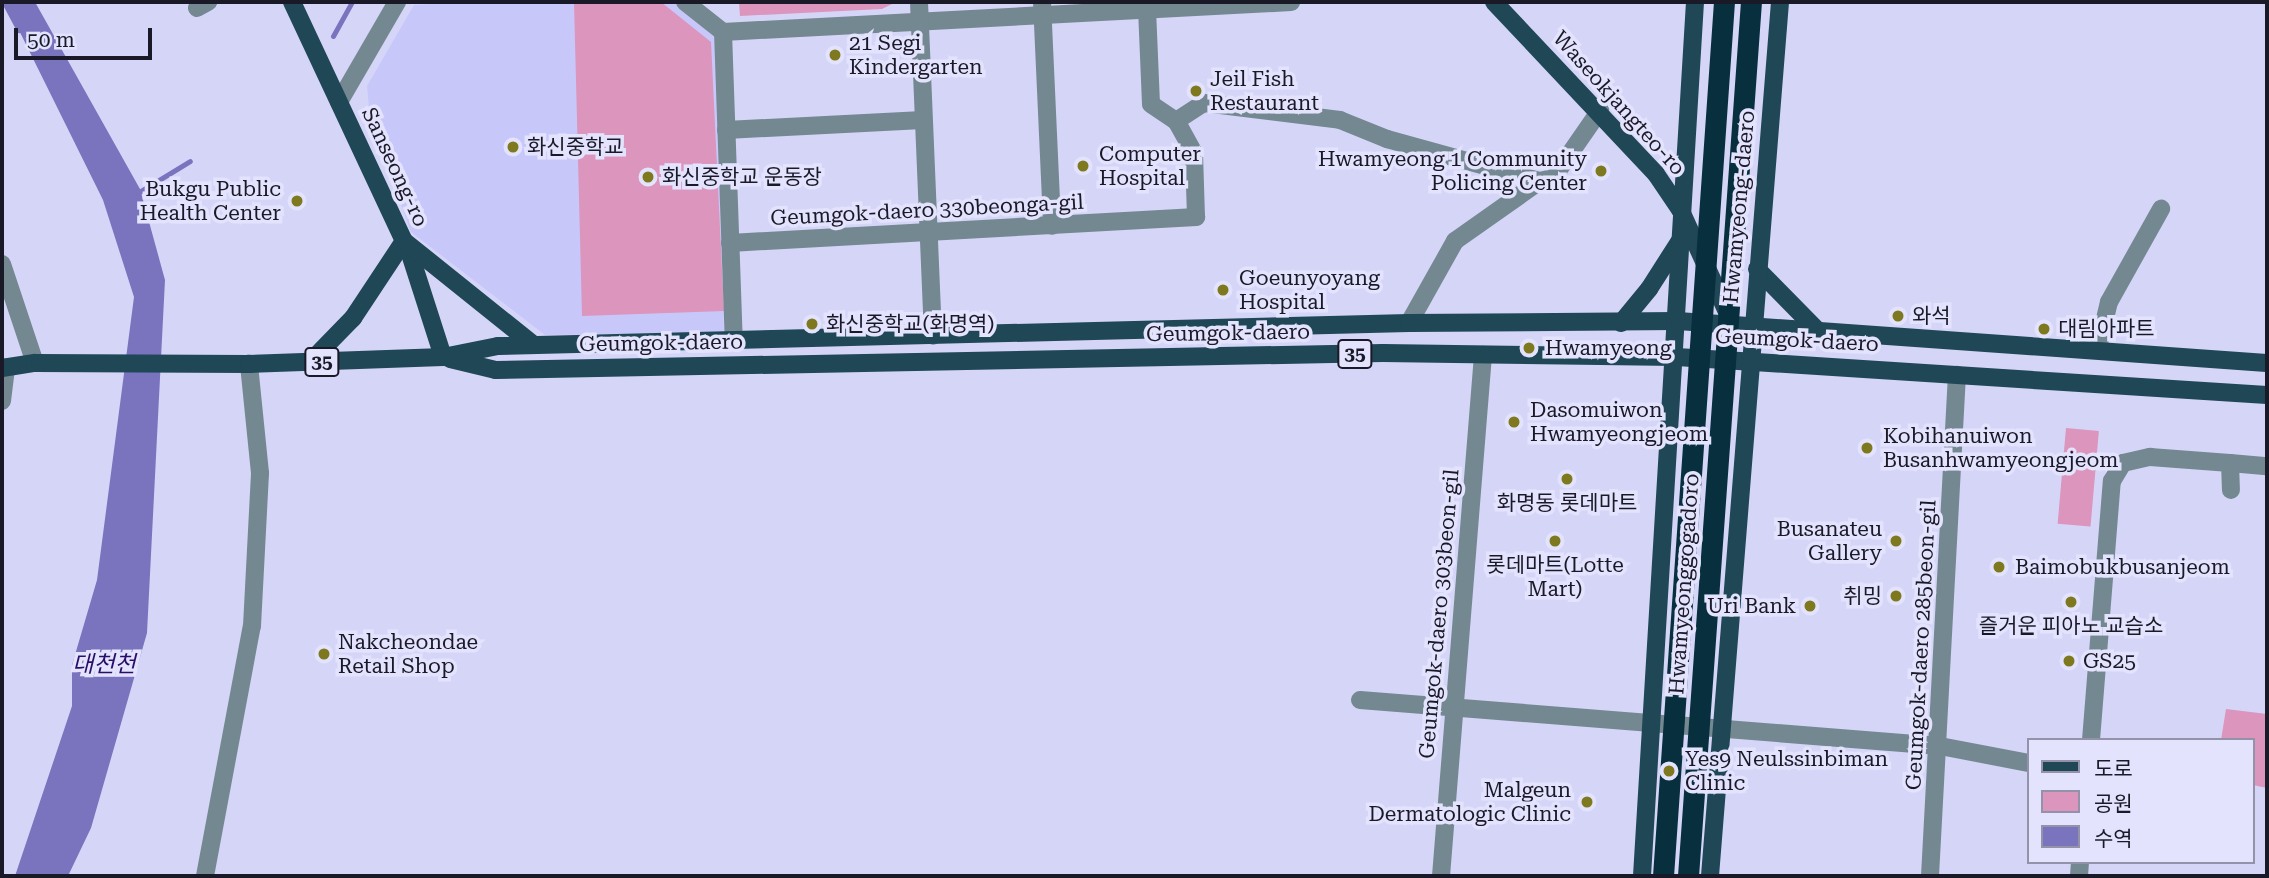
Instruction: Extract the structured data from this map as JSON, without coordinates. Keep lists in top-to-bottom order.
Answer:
{
  "streets": {
    "highway": ["Hwamyeonggogadoro"],
    "main road": [
      "Waseokjangteo-ro",
      "Sanseong-ro",
      "Hwamyeong-daero",
      "Geumgok-daero",
      "35"
    ],
    "street": ["Geumgok-daero 330beonga-gil", "Geumgok-daero 303beon-gil", "Geumgok-daero 285beon-gil"]
  },
  "crossings": [
    ["Waseokjangteo-ro", "Hwamyeong-daero"],
    ["Waseokjangteo-ro", "Geumgok-daero"],
    ["Sanseong-ro", "Geumgok-daero"],
    ["Hwamyeong-daero", "Geumgok-daero"],
    ["Geumgok-daero", "35"],
    ["Geumgok-daero", "Geumgok-daero 303beon-gil"],
    ["Geumgok-daero", "Geumgok-daero 285beon-gil"]
  ],
  "water": ["대천천"],
  "places": [
    "21 Segi Kindergarten",
    "Jeil Fish Restaurant",
    "화신중학교",
    "Computer Hospital",
    "Hwamyeong 1 Community Policing Center",
    "화신중학교 운동장",
    "Bukgu Public Health Center",
    "Goeunyoyang Hospital",
    "와석",
    "화신중학교(화명역)",
    "대림아파트",
    "Hwamyeong",
    "Dasomuiwon Hwamyeongjeom",
    "Kobihanuiwon Busanhwamyeongjeom",
    "화명동 롯데마트",
    "롯데마트(Lotte Mart)",
    "Busanateu Gallery",
    "Baimobukbusanjeom",
    "취밍",
    "즐거운 피아노 교습소",
    "Uri Bank",
    "Nakcheondae Retail Shop",
    "GS25",
    "Yes9 Neulssinbiman Clinic",
    "Malgeun Dermatologic Clinic"
  ],
  "legend": ["도로", "공원", "수역"],
  "scale_bar": "50 m"
}
